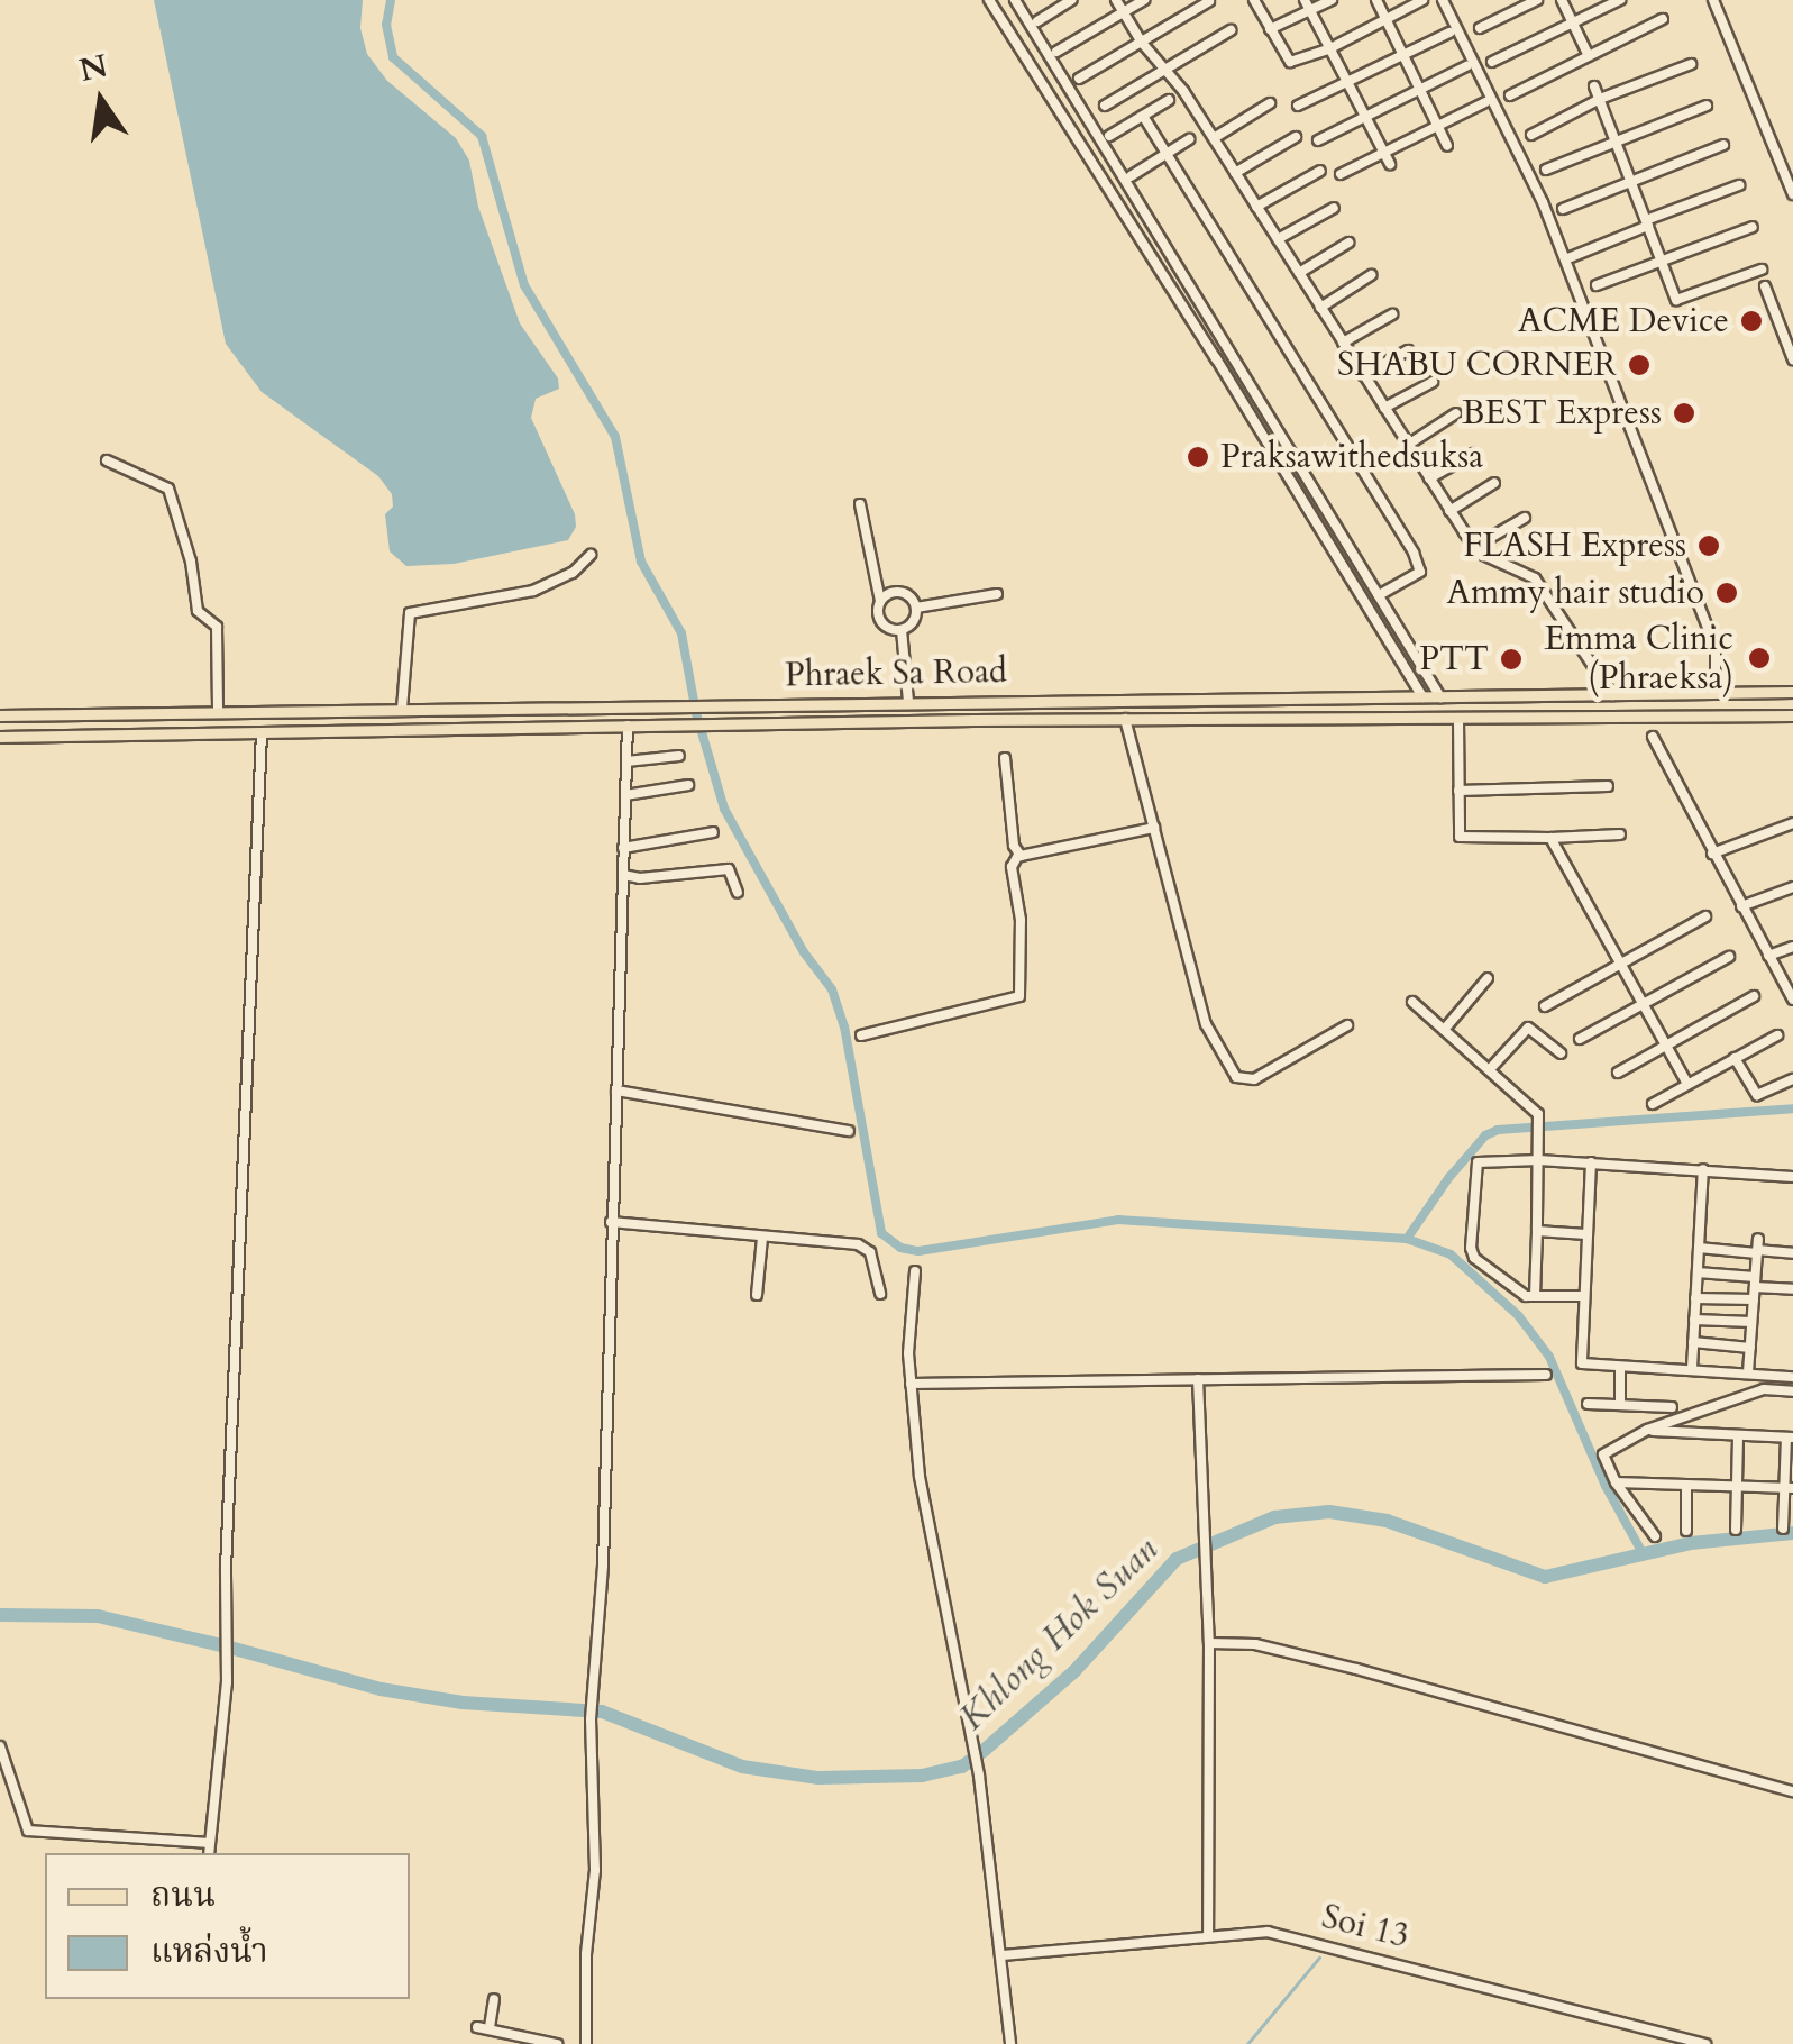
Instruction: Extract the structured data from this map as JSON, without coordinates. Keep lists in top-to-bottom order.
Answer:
{
  "streets": {
    "main road": ["Phraek Sa Road"],
    "street": ["Soi 13"]
  },
  "water": ["Khlong Hok Suan"],
  "places": [
    "ACME Device",
    "SHABU CORNER",
    "BEST Express",
    "Praksawithedsuksa",
    "FLASH Express",
    "Ammy hair studio",
    "Emma Clinic (Phraeksa)",
    "PTT"
  ],
  "legend": ["ถนน", "แหล่งน้ำ"],
  "north": "top"
}
